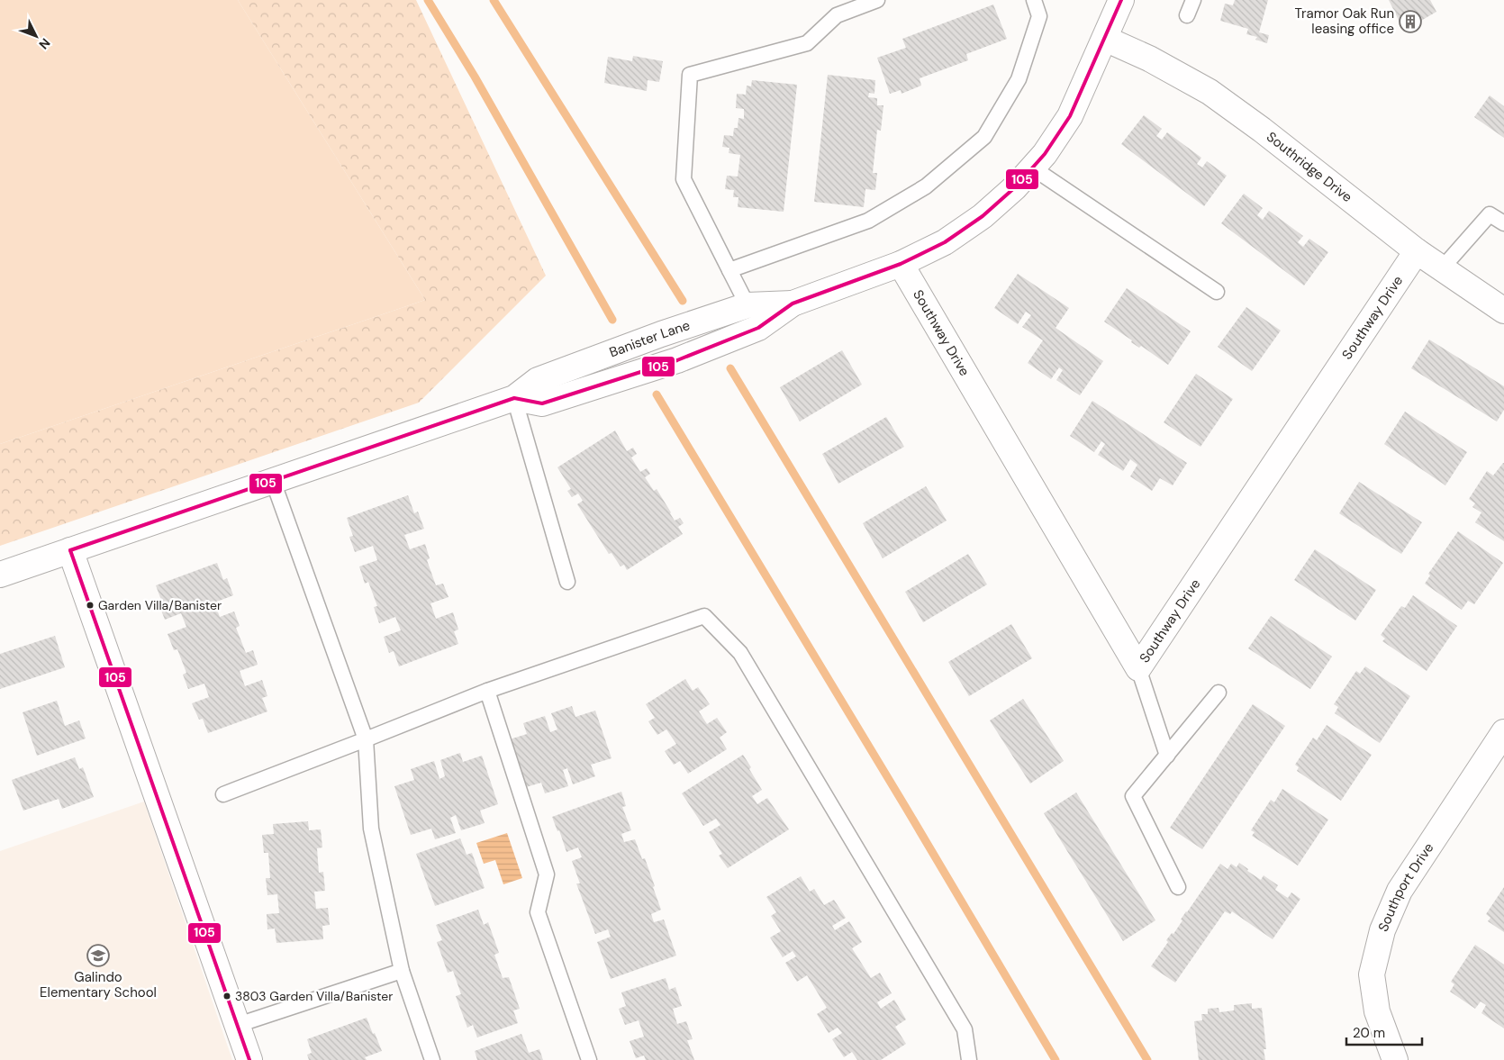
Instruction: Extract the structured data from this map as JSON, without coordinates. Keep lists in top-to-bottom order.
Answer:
{
  "streets": {
    "street": [
      "Southridge Drive",
      "Southway Drive",
      "Banister Lane",
      "Southport Drive"
    ]
  },
  "crossings": [
    ["Southridge Drive", "Southway Drive"],
    ["Southridge Drive", "Banister Lane"],
    ["Southway Drive", "Banister Lane"]
  ],
  "places": {
    "building": ["Tramor Oak Run leasing office"],
    "other": ["Garden Villa/Banister", "3803 Garden Villa/Banister"],
    "school or university": ["Galindo Elementary School"]
  },
  "lines": ["transit line 105"],
  "scale_bar": "20 m",
  "north": "bottom right"
}
